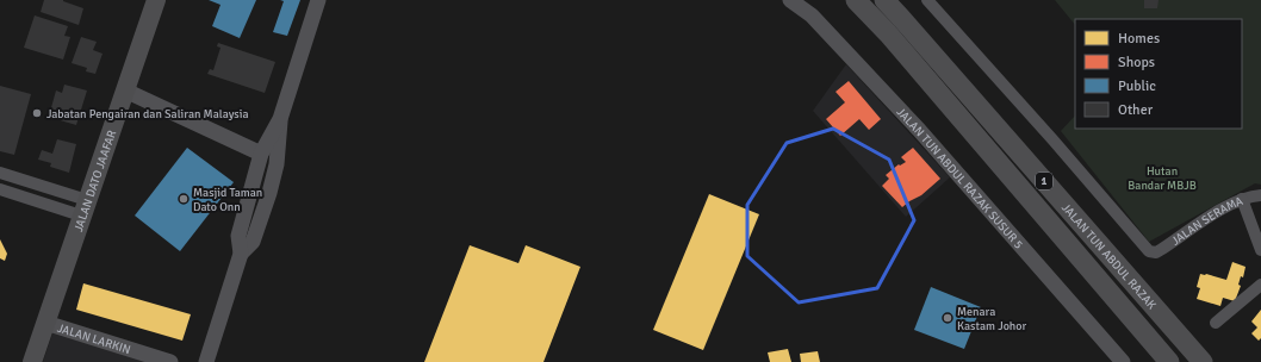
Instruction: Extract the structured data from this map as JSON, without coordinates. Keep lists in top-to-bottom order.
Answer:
{
  "streets": {
    "highway": ["1", "JALAN TUN ABDUL RAZAK"],
    "main road": ["JALAN DATO JAAFAR"],
    "street": ["JALAN TUN ABDUL RAZAK SUSUR 5", "JALAN SERAMA", "JALAN LARKIN"]
  },
  "crossings": [
    ["JALAN DATO JAAFAR", "JALAN LARKIN"]
  ],
  "parks": ["Hutan Bandar MBJB"],
  "places": ["Jabatan Pengairan dan Saliran Malaysia", "Masjid Taman Dato Onn", "Menara Kastam Johor"],
  "legend": [
    "Homes",
    "Shops",
    "Public",
    "Other"
  ]
}
